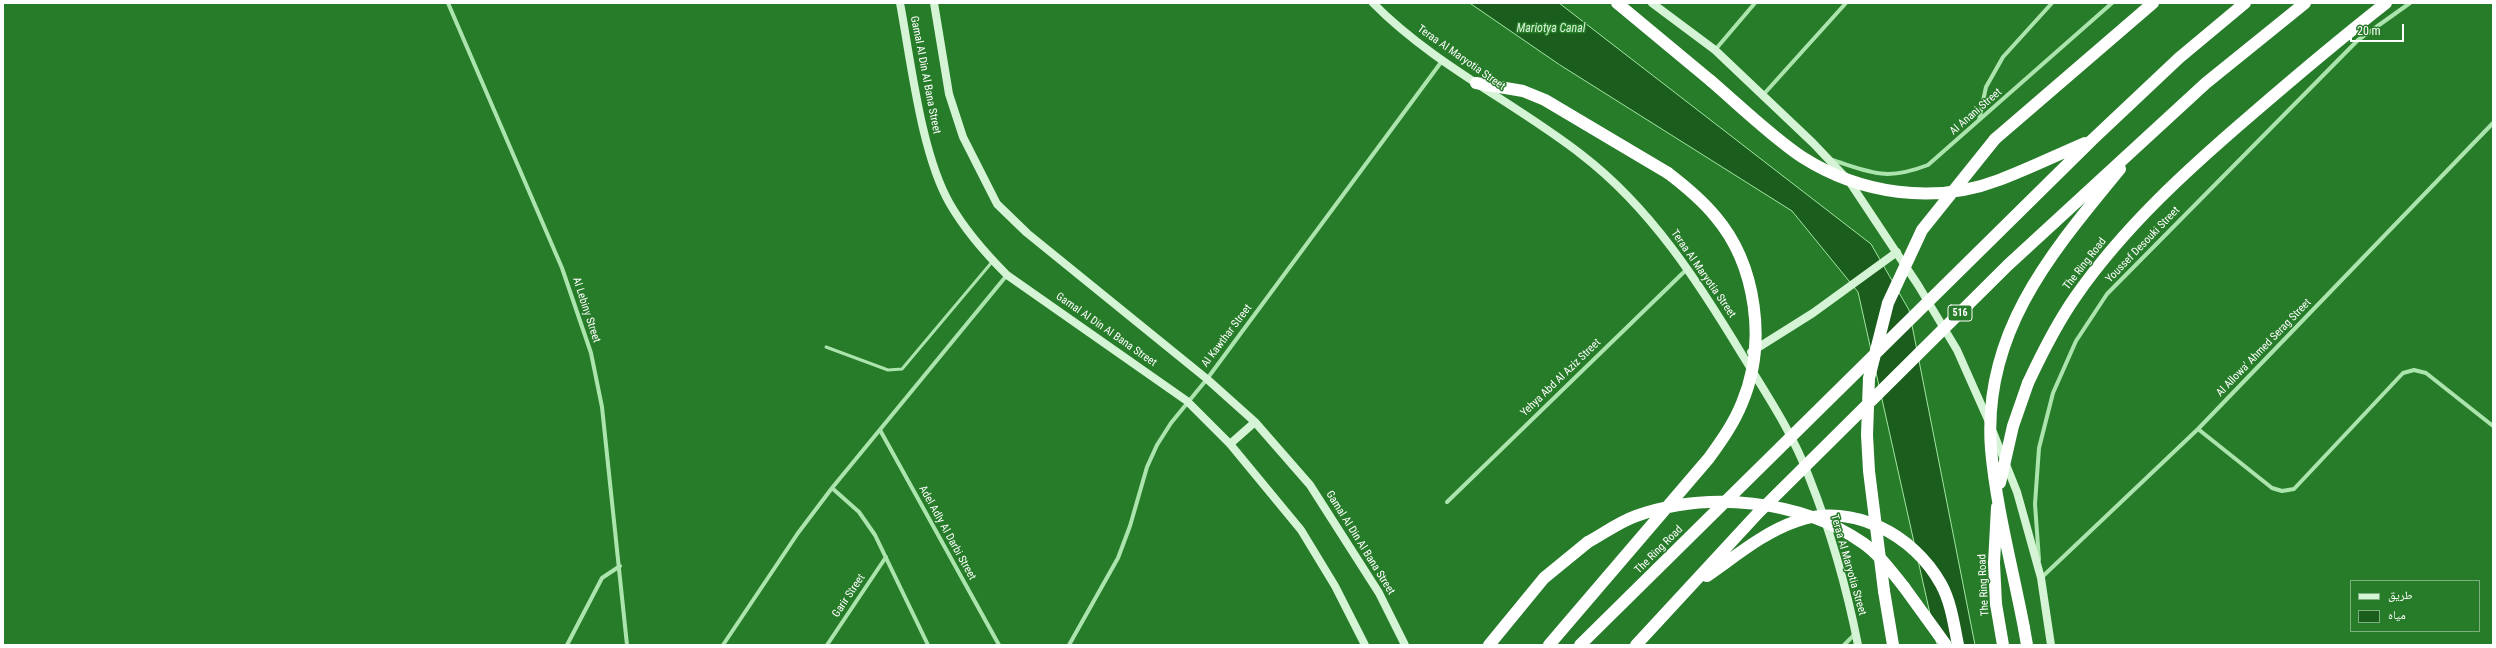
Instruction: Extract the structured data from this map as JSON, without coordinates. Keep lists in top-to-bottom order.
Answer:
{
  "streets": {
    "highway": ["The Ring Road", "516"],
    "main road": ["Teraa Al Maryotia Street", "Gamal Al Din Al Bana Street"],
    "street": [
      "Al Anani Street",
      "Youssef Desouki Street",
      "Al Lebiny Street",
      "Al Kawthar Street",
      "Al Allowa' Ahmed Serag Street",
      "Yehya Abd Al Aziz Street",
      "Adel Adly Al Darbi Street",
      "Garir Street"
    ]
  },
  "crossings": [
    ["Teraa Al Maryotia Street", "Al Kawthar Street"],
    ["Teraa Al Maryotia Street", "Yehya Abd Al Aziz Street"],
    ["Gamal Al Din Al Bana Street", "Al Kawthar Street"],
    ["Youssef Desouki Street", "Al Allowa' Ahmed Serag Street"]
  ],
  "water": ["Mariotya Canal"],
  "legend": ["طريق", "مياه"],
  "scale_bar": "20 m"
}
